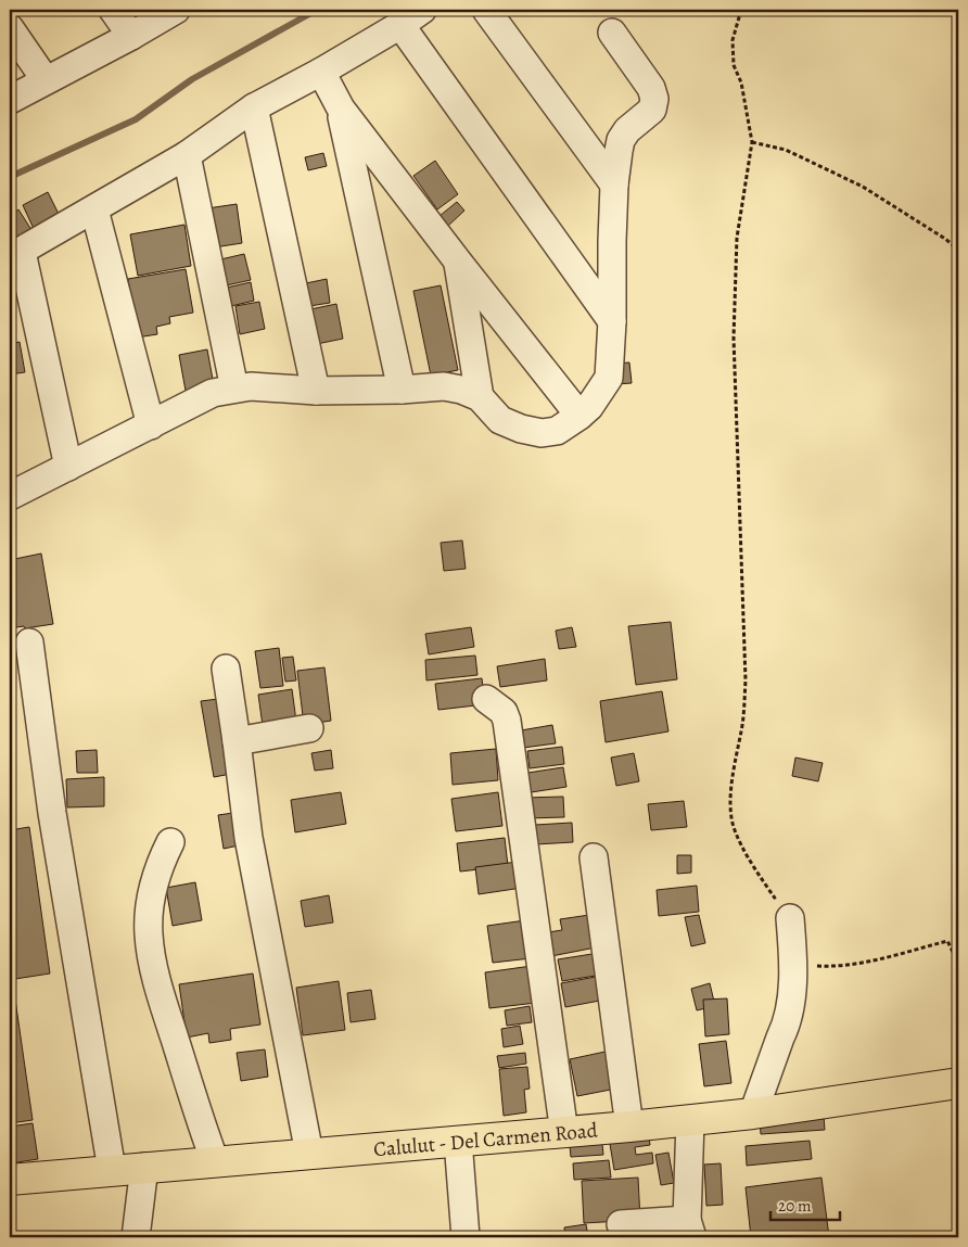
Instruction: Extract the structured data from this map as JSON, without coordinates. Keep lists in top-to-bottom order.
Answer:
{
  "streets": {
    "main road": ["Calulut - Del Carmen Road"]
  },
  "scale_bar": "20 m"
}
